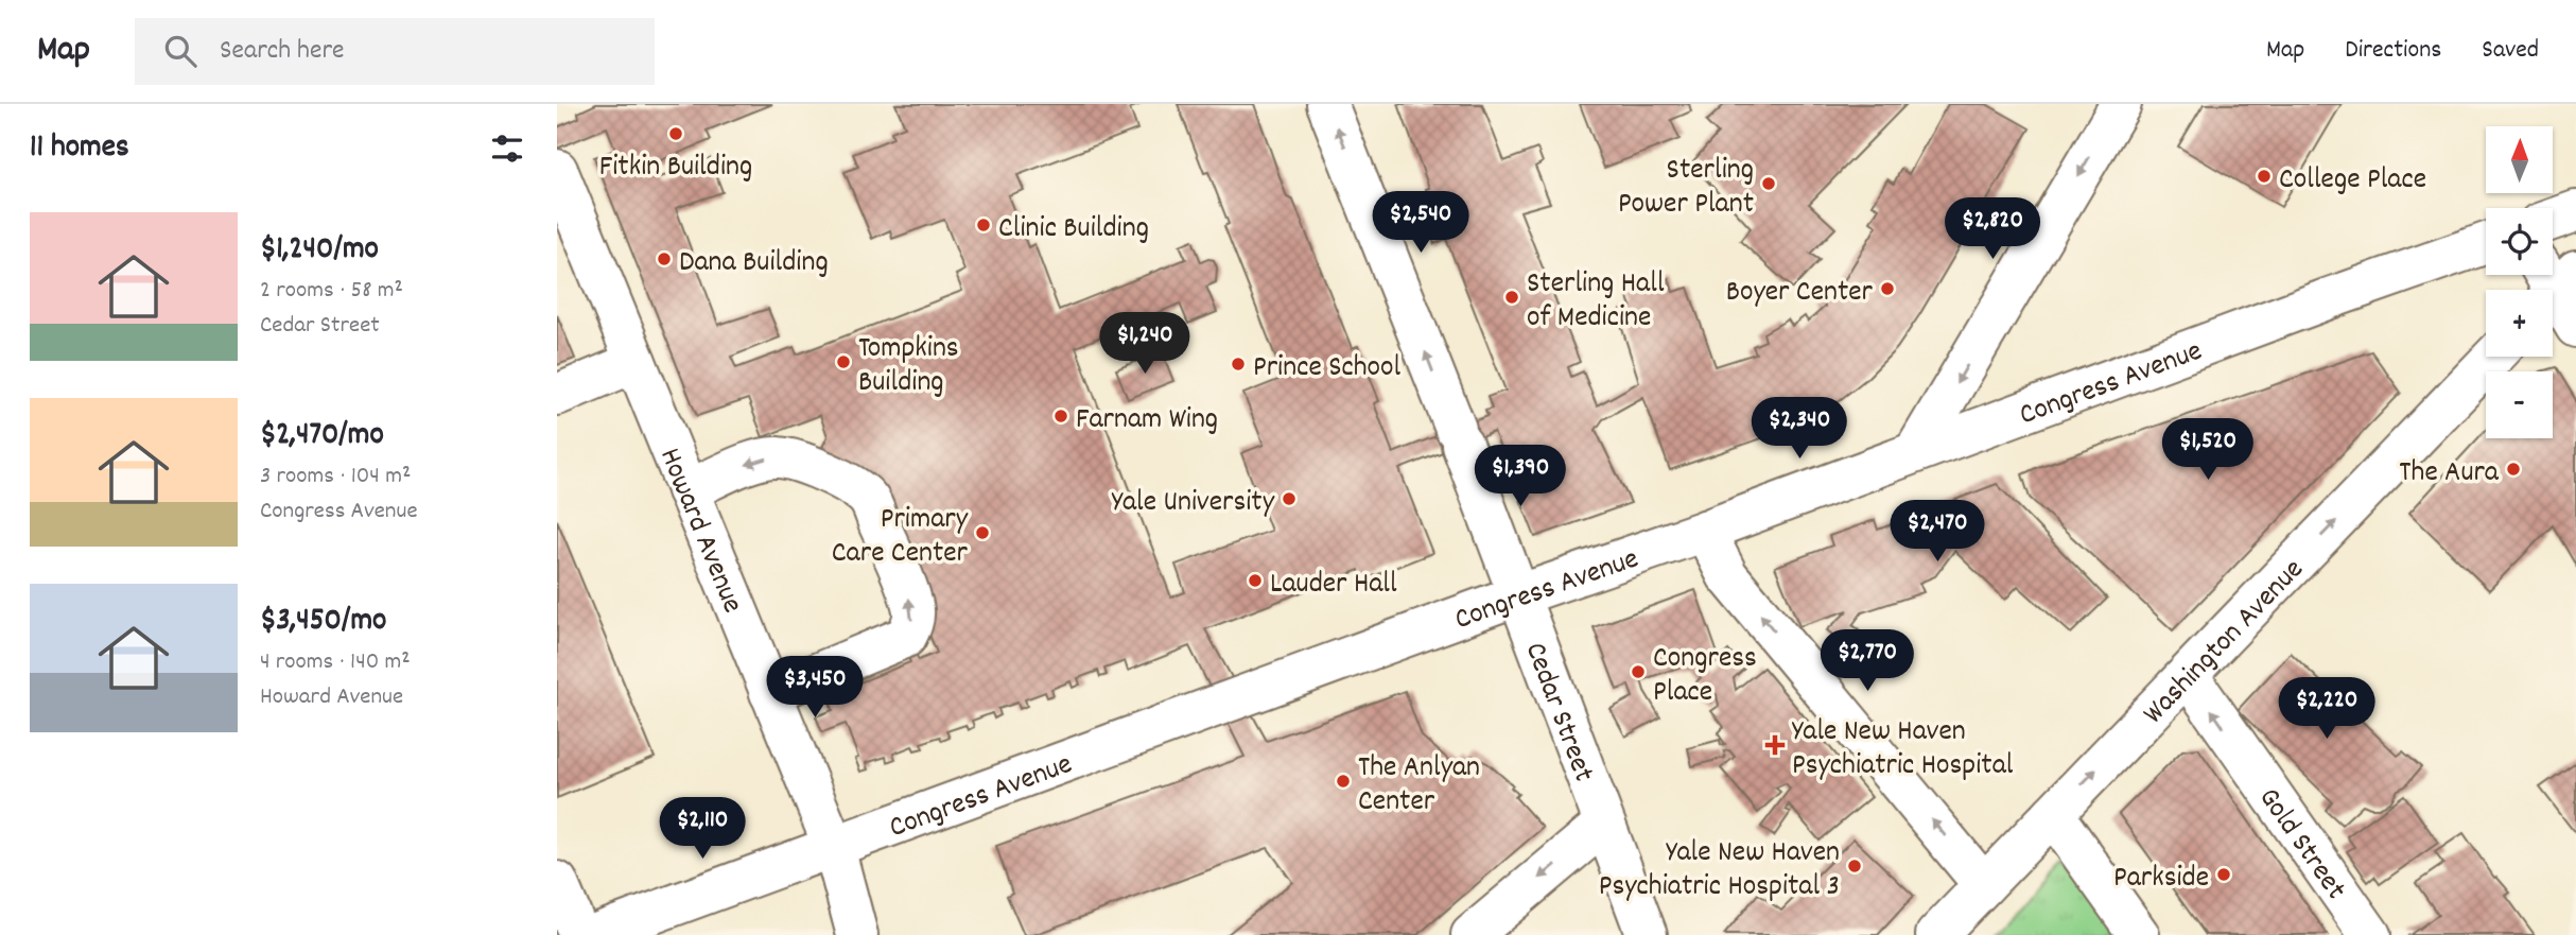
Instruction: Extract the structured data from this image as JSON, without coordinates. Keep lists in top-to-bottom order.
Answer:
{
  "streets": {
    "main road": [
      "Congress Avenue",
      "Howard Avenue",
      "Washington Avenue",
      "Cedar Street",
      "Gold Street"
    ]
  },
  "crossings": [
    ["Congress Avenue", "Howard Avenue"],
    ["Congress Avenue", "Cedar Street"],
    ["Washington Avenue", "Gold Street"]
  ],
  "one_way": ["Washington Avenue", "Cedar Street"],
  "places": {
    "other": [
      "Fitkin Building",
      "College Place",
      "Sterling Power Plant",
      "Clinic Building",
      "Dana Building",
      "Boyer Center",
      "Sterling Hall of Medicine",
      "Tompkins Building",
      "Prince School",
      "Farnam Wing",
      "The Aura",
      "Yale University",
      "Primary Care Center",
      "Lauder Hall",
      "Congress Place",
      "The Anlyan Center",
      "Yale New Haven Psychiatric Hospital 3",
      "Parkside"
    ],
    "health": ["Yale New Haven Psychiatric Hospital"]
  },
  "north": "top",
  "page": {
    "header": "Map",
    "search": "Search here",
    "nav": ["Map", "Directions", "Saved"],
    "heading": "11 homes",
    "map_buttons": ["+", "−"],
    "price": [
      "$2,540",
      "$2,820",
      "$1,240",
      "$2,340",
      "$1,520",
      "$1,390",
      "$2,470",
      "$2,770",
      "$3,450",
      "$2,220",
      "$2,110"
    ],
    "list": [
      {
        "name": "$1,240/mo",
        "note": "2 rooms · 58 m² · Cedar Street"
      },
      {
        "name": "$2,470/mo",
        "note": "3 rooms · 104 m² · Congress Avenue"
      },
      {
        "name": "$3,450/mo",
        "note": "4 rooms · 140 m² · Howard Avenue"
      }
    ]
  }
}
